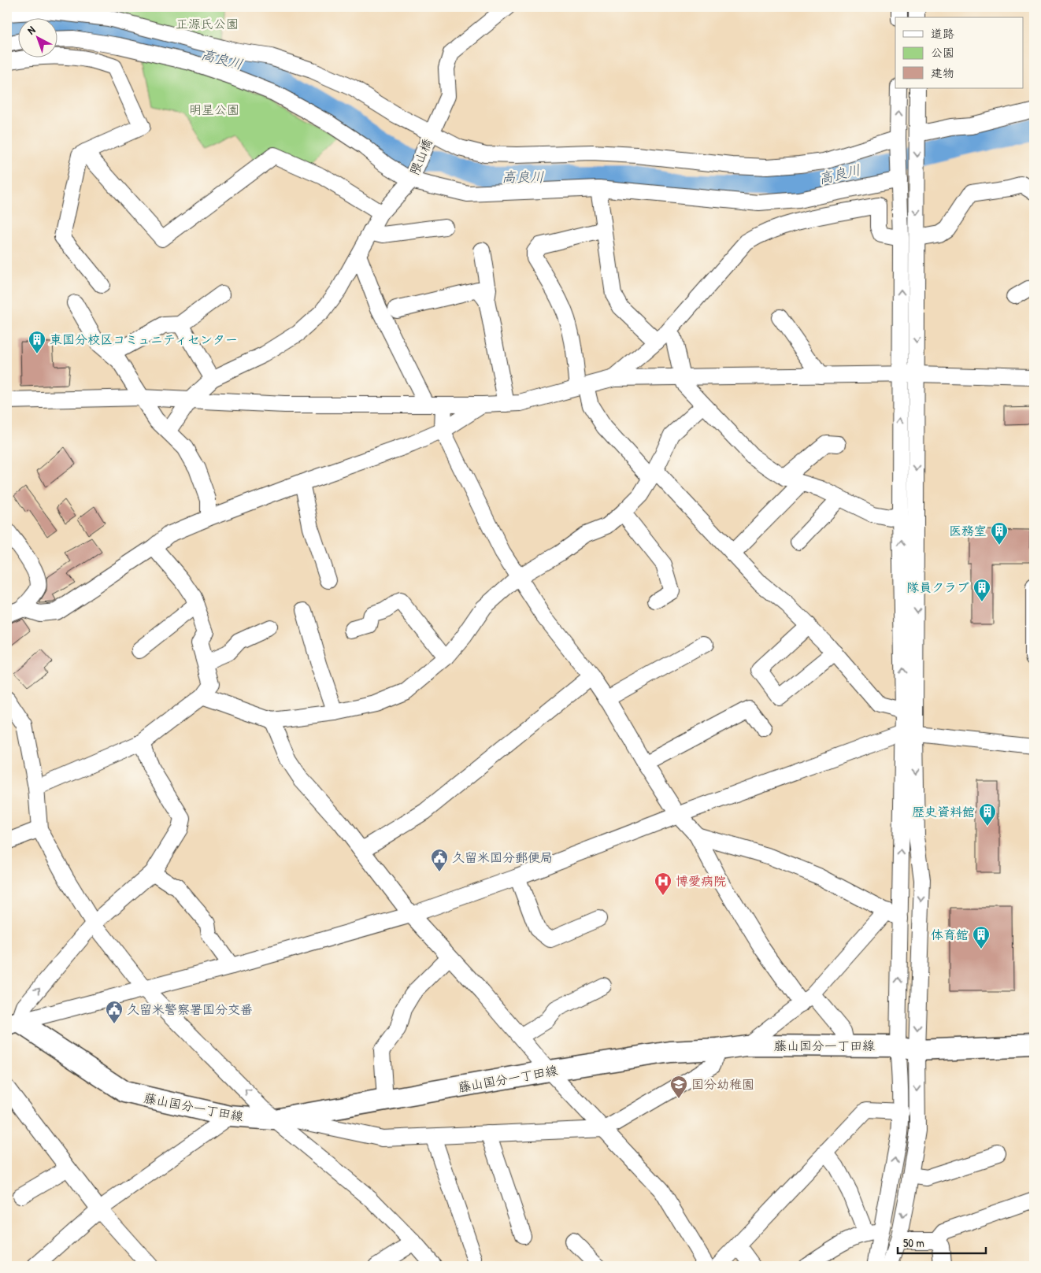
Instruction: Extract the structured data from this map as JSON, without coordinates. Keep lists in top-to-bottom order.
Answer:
{
  "streets": {
    "main road": ["藤山国分一丁田線"],
    "street": ["隈山橋"]
  },
  "water": ["高良川"],
  "parks": ["正源氏公園", "明星公園"],
  "places": {
    "building": [
      "東国分校区コミュニティセンター",
      "医務室",
      "隊員クラブ",
      "歴史資料館",
      "体育館"
    ],
    "public building": ["久留米国分郵便局", "久留米警察署国分交番"],
    "hospital": ["博愛病院"],
    "school or university": ["国分幼稚園"]
  },
  "legend": ["道路", "公園", "建物"],
  "scale_bar": "50 m",
  "north": "top left"
}
